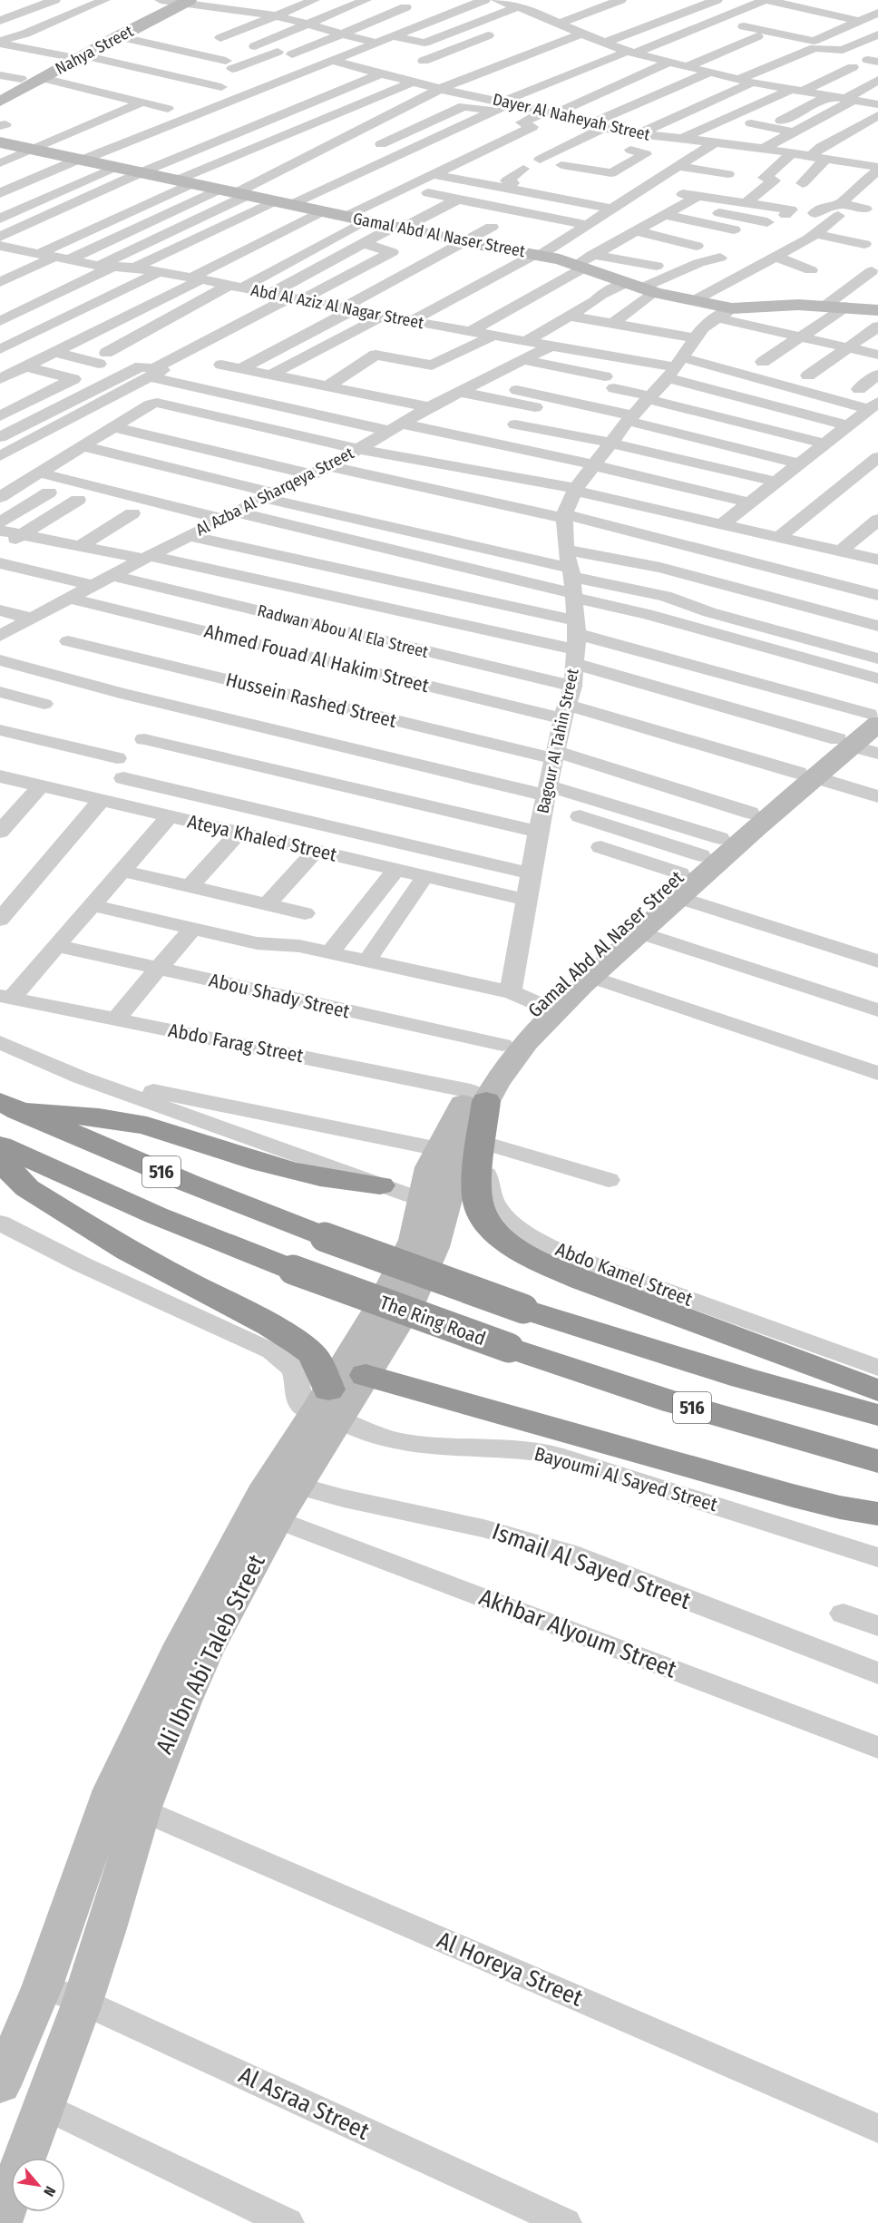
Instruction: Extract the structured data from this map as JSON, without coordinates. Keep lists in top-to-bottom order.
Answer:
{
  "streets": {
    "highway": ["516", "The Ring Road"],
    "street": [
      "Nahya Street",
      "Dayer Al Naheyah Street",
      "Gamal Abd Al Naser Street",
      "Abd Al Aziz Al Nagar Street",
      "Al Azba Al Sharqeya Street",
      "Radwan Abou Al Ela Street",
      "Ahmed Fouad Al Hakim Street",
      "Hussein Rashed Street",
      "Bagour Al Tahin Street",
      "Ateya Khaled Street",
      "Abou Shady Street",
      "Abdo Farag Street",
      "Abdo Kamel Street",
      "Bayoumi Al Sayed Street",
      "Ismail Al Sayed Street",
      "Akhbar Alyoum Street",
      "Ali Ibn Abi Taleb Street",
      "Al Horeya Street",
      "Al Asraa Street"
    ]
  },
  "crossings": [
    ["Gamal Abd Al Naser Street", "Hussein Rashed Street"],
    ["Gamal Abd Al Naser Street", "Bagour Al Tahin Street"],
    ["Gamal Abd Al Naser Street", "Abou Shady Street"],
    ["Gamal Abd Al Naser Street", "Abdo Farag Street"],
    ["Gamal Abd Al Naser Street", "Abdo Kamel Street"],
    ["Gamal Abd Al Naser Street", "Ali Ibn Abi Taleb Street"],
    ["Abd Al Aziz Al Nagar Street", "Al Azba Al Sharqeya Street"],
    ["Abd Al Aziz Al Nagar Street", "Bagour Al Tahin Street"],
    ["Al Azba Al Sharqeya Street", "Radwan Abou Al Ela Street"],
    ["Al Azba Al Sharqeya Street", "Ahmed Fouad Al Hakim Street"],
    ["Radwan Abou Al Ela Street", "Ahmed Fouad Al Hakim Street"],
    ["Radwan Abou Al Ela Street", "Bagour Al Tahin Street"],
    ["Ahmed Fouad Al Hakim Street", "Bagour Al Tahin Street"],
    ["Hussein Rashed Street", "Bagour Al Tahin Street"],
    ["Bagour Al Tahin Street", "Ateya Khaled Street"],
    ["Abdo Farag Street", "Abdo Kamel Street"],
    ["Bayoumi Al Sayed Street", "Ali Ibn Abi Taleb Street"],
    ["Ismail Al Sayed Street", "Ali Ibn Abi Taleb Street"],
    ["Akhbar Alyoum Street", "Ali Ibn Abi Taleb Street"],
    ["Ali Ibn Abi Taleb Street", "Al Horeya Street"],
    ["Ali Ibn Abi Taleb Street", "Al Asraa Street"]
  ],
  "north": "bottom right"
}
